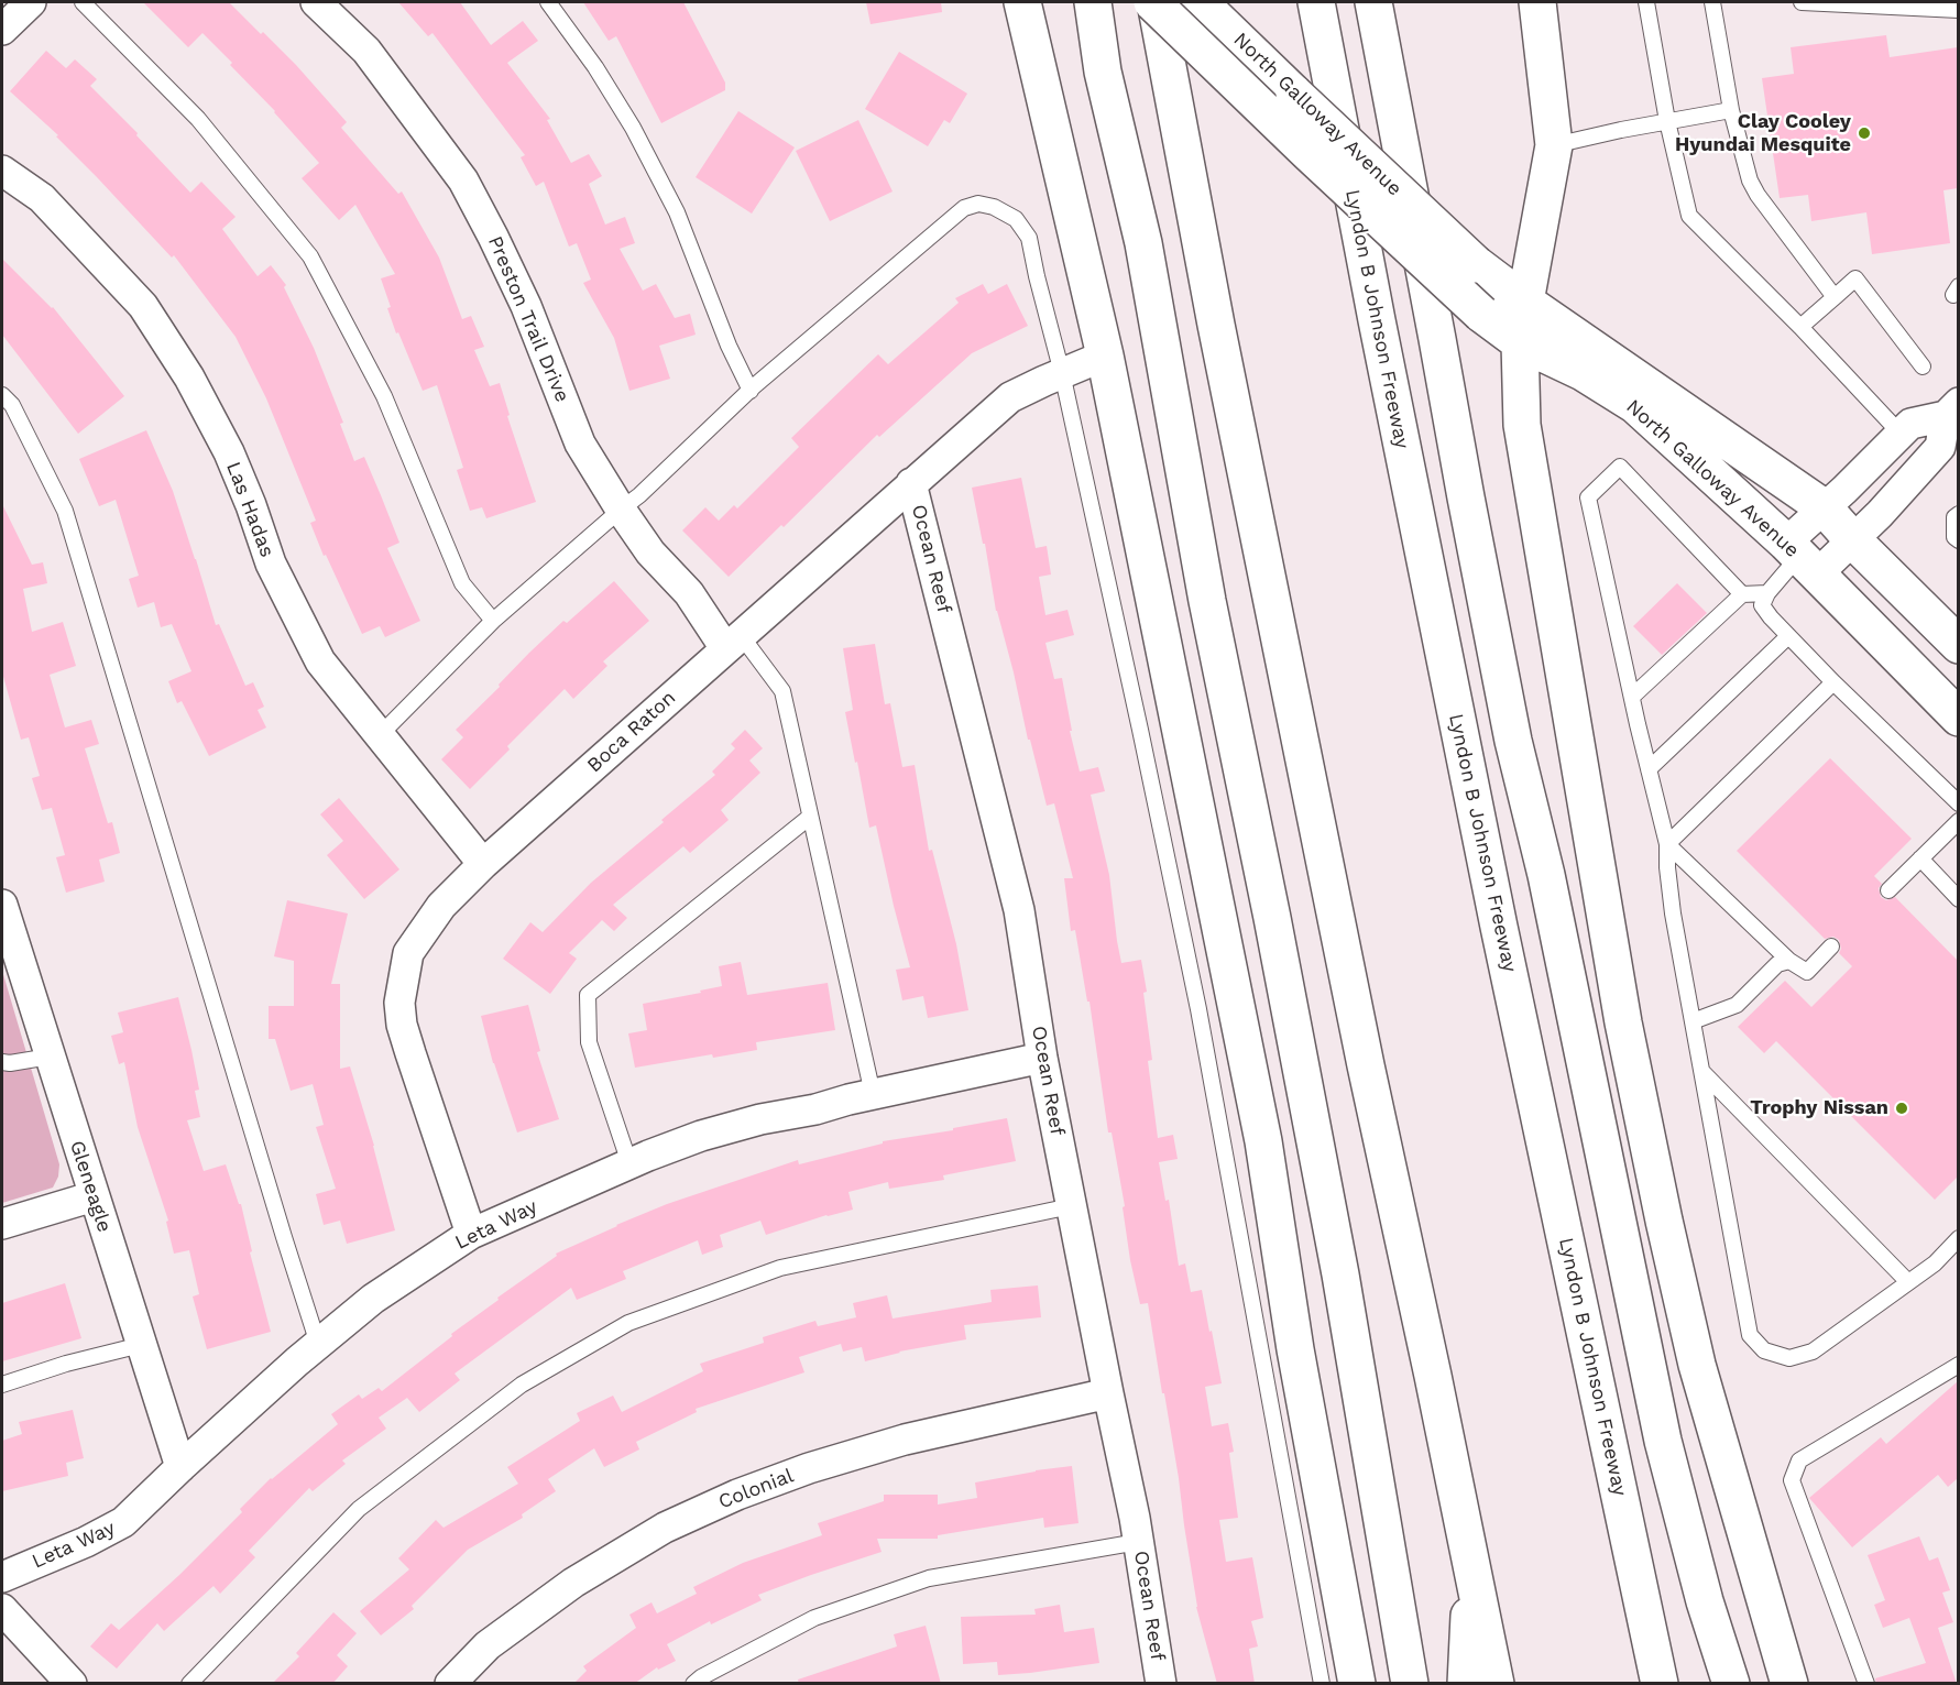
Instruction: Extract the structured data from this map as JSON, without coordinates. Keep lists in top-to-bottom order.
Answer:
{
  "streets": {
    "main road": ["North Galloway Avenue", "Lyndon B Johnson Freeway"],
    "street": [
      "Preston Trail Drive",
      "Las Hadas",
      "Ocean Reef",
      "Boca Raton",
      "Gleneagle",
      "Leta Way",
      "Colonial"
    ]
  },
  "crossings": [
    ["Preston Trail Drive", "Boca Raton"],
    ["Las Hadas", "Boca Raton"],
    ["Ocean Reef", "Boca Raton"],
    ["Ocean Reef", "Leta Way"],
    ["Ocean Reef", "Colonial"],
    ["Boca Raton", "Leta Way"],
    ["Gleneagle", "Leta Way"]
  ],
  "places": ["Clay Cooley Hyundai Mesquite", "Trophy Nissan"]
}
